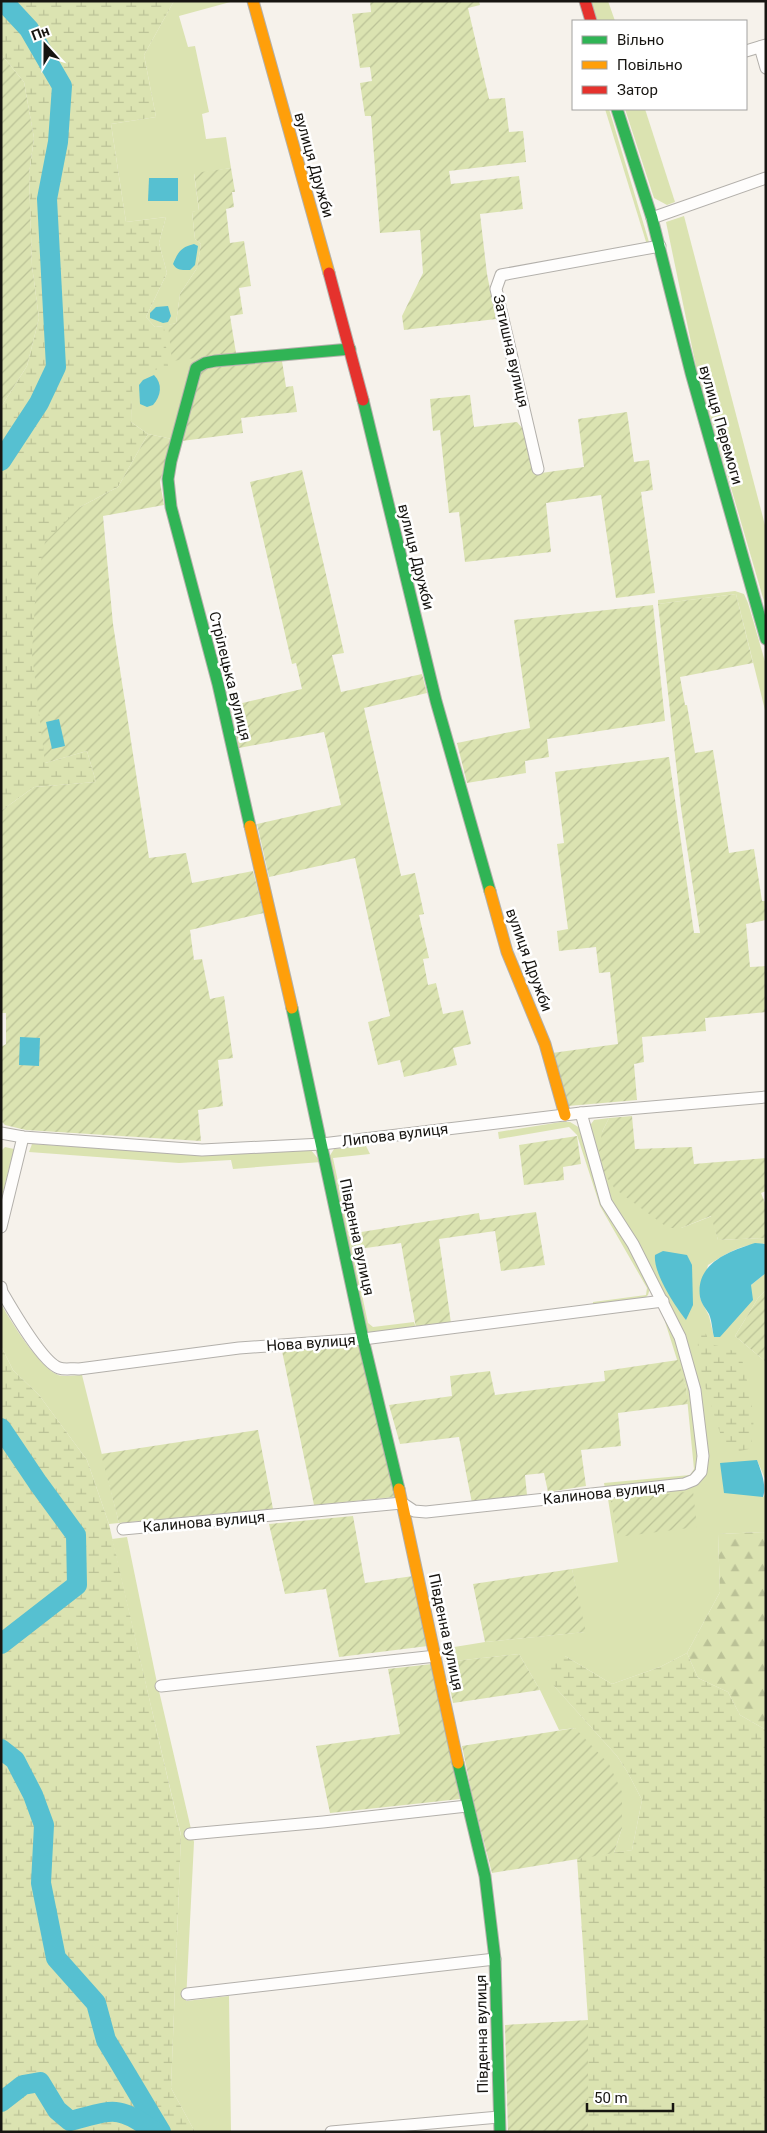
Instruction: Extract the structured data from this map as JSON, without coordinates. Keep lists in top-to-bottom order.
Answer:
{
  "streets": {
    "street": [
      "вулиця Дружби",
      "Затишна вулиця",
      "вулиця Перемоги",
      "Стрілецька вулиця",
      "Липова вулиця",
      "Південна вулиця",
      "Нова вулиця",
      "Калинова вулиця"
    ]
  },
  "crossings": [
    ["вулиця Дружби", "Стрілецька вулиця"],
    ["вулиця Дружби", "Липова вулиця"],
    ["Затишна вулиця", "вулиця Перемоги"],
    ["Стрілецька вулиця", "Липова вулиця"],
    ["Стрілецька вулиця", "Південна вулиця"],
    ["Липова вулиця", "Південна вулиця"],
    ["Липова вулиця", "Калинова вулиця"],
    ["Південна вулиця", "Нова вулиця"],
    ["Південна вулиця", "Калинова вулиця"],
    ["Нова вулиця", "Калинова вулиця"]
  ],
  "legend": ["Вільно", "Повільно", "Затор"],
  "scale_bar": "50 m",
  "north": "top"
}
